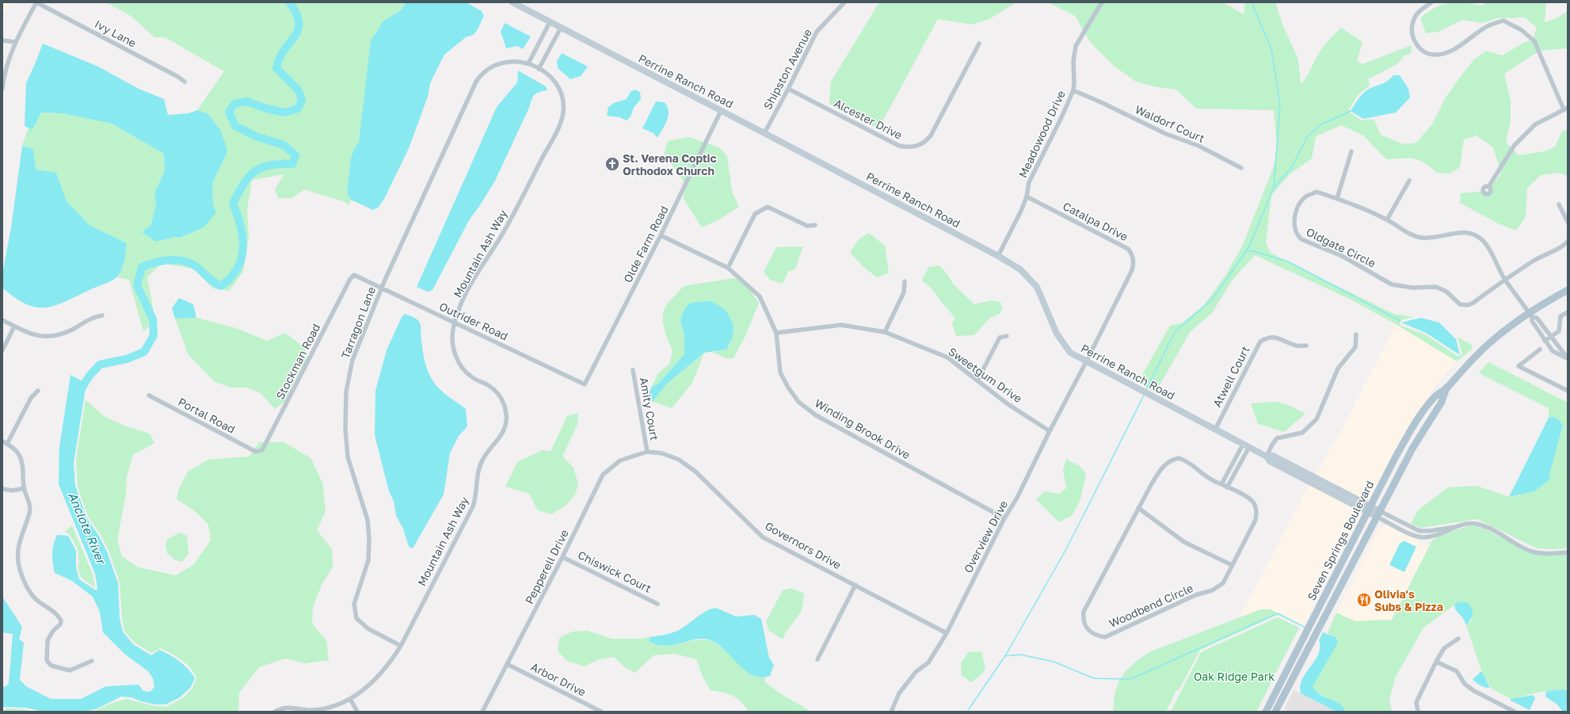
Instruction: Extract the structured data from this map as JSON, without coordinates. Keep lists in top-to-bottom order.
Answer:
{
  "streets": {
    "main road": ["Seven Springs Boulevard"],
    "street": [
      "Ivy Lane",
      "Shipston Avenue",
      "Perrine Ranch Road",
      "Alcester Drive",
      "Waldorf Court",
      "Meadowood Drive",
      "Catalpa Drive",
      "Olde Farm Road",
      "Oldgate Circle",
      "Mountain Ash Way",
      "Outrider Road",
      "Tarragon Lane",
      "Stockman Road",
      "Sweetgum Drive",
      "Atwell Court",
      "Amity Court",
      "Portal Road",
      "Winding Brook Drive",
      "Overview Drive",
      "Governors Drive",
      "Pepperell Drive",
      "Chiswick Court",
      "Woodbend Circle",
      "Arbor Drive"
    ]
  },
  "crossings": [
    ["Shipston Avenue", "Perrine Ranch Road"],
    ["Shipston Avenue", "Alcester Drive"],
    ["Perrine Ranch Road", "Meadowood Drive"],
    ["Perrine Ranch Road", "Catalpa Drive"],
    ["Perrine Ranch Road", "Olde Farm Road"],
    ["Perrine Ranch Road", "Atwell Court"],
    ["Perrine Ranch Road", "Overview Drive"],
    ["Perrine Ranch Road", "Seven Springs Boulevard"],
    ["Waldorf Court", "Meadowood Drive"],
    ["Meadowood Drive", "Catalpa Drive"],
    ["Catalpa Drive", "Overview Drive"],
    ["Olde Farm Road", "Outrider Road"],
    ["Olde Farm Road", "Winding Brook Drive"],
    ["Oldgate Circle", "Seven Springs Boulevard"],
    ["Mountain Ash Way", "Outrider Road"],
    ["Mountain Ash Way", "Tarragon Lane"],
    ["Outrider Road", "Tarragon Lane"],
    ["Outrider Road", "Stockman Road"],
    ["Stockman Road", "Portal Road"],
    ["Sweetgum Drive", "Winding Brook Drive"],
    ["Sweetgum Drive", "Overview Drive"],
    ["Amity Court", "Governors Drive"],
    ["Amity Court", "Pepperell Drive"],
    ["Winding Brook Drive", "Overview Drive"],
    ["Overview Drive", "Governors Drive"],
    ["Governors Drive", "Pepperell Drive"],
    ["Pepperell Drive", "Chiswick Court"],
    ["Pepperell Drive", "Arbor Drive"]
  ],
  "water": ["Anclote River"],
  "parks": ["Oak Ridge Park"],
  "places": {
    "church": ["St. Verena Coptic Orthodox Church"],
    "restaurant": ["Olivia's Subs & Pizza"]
  }
}
